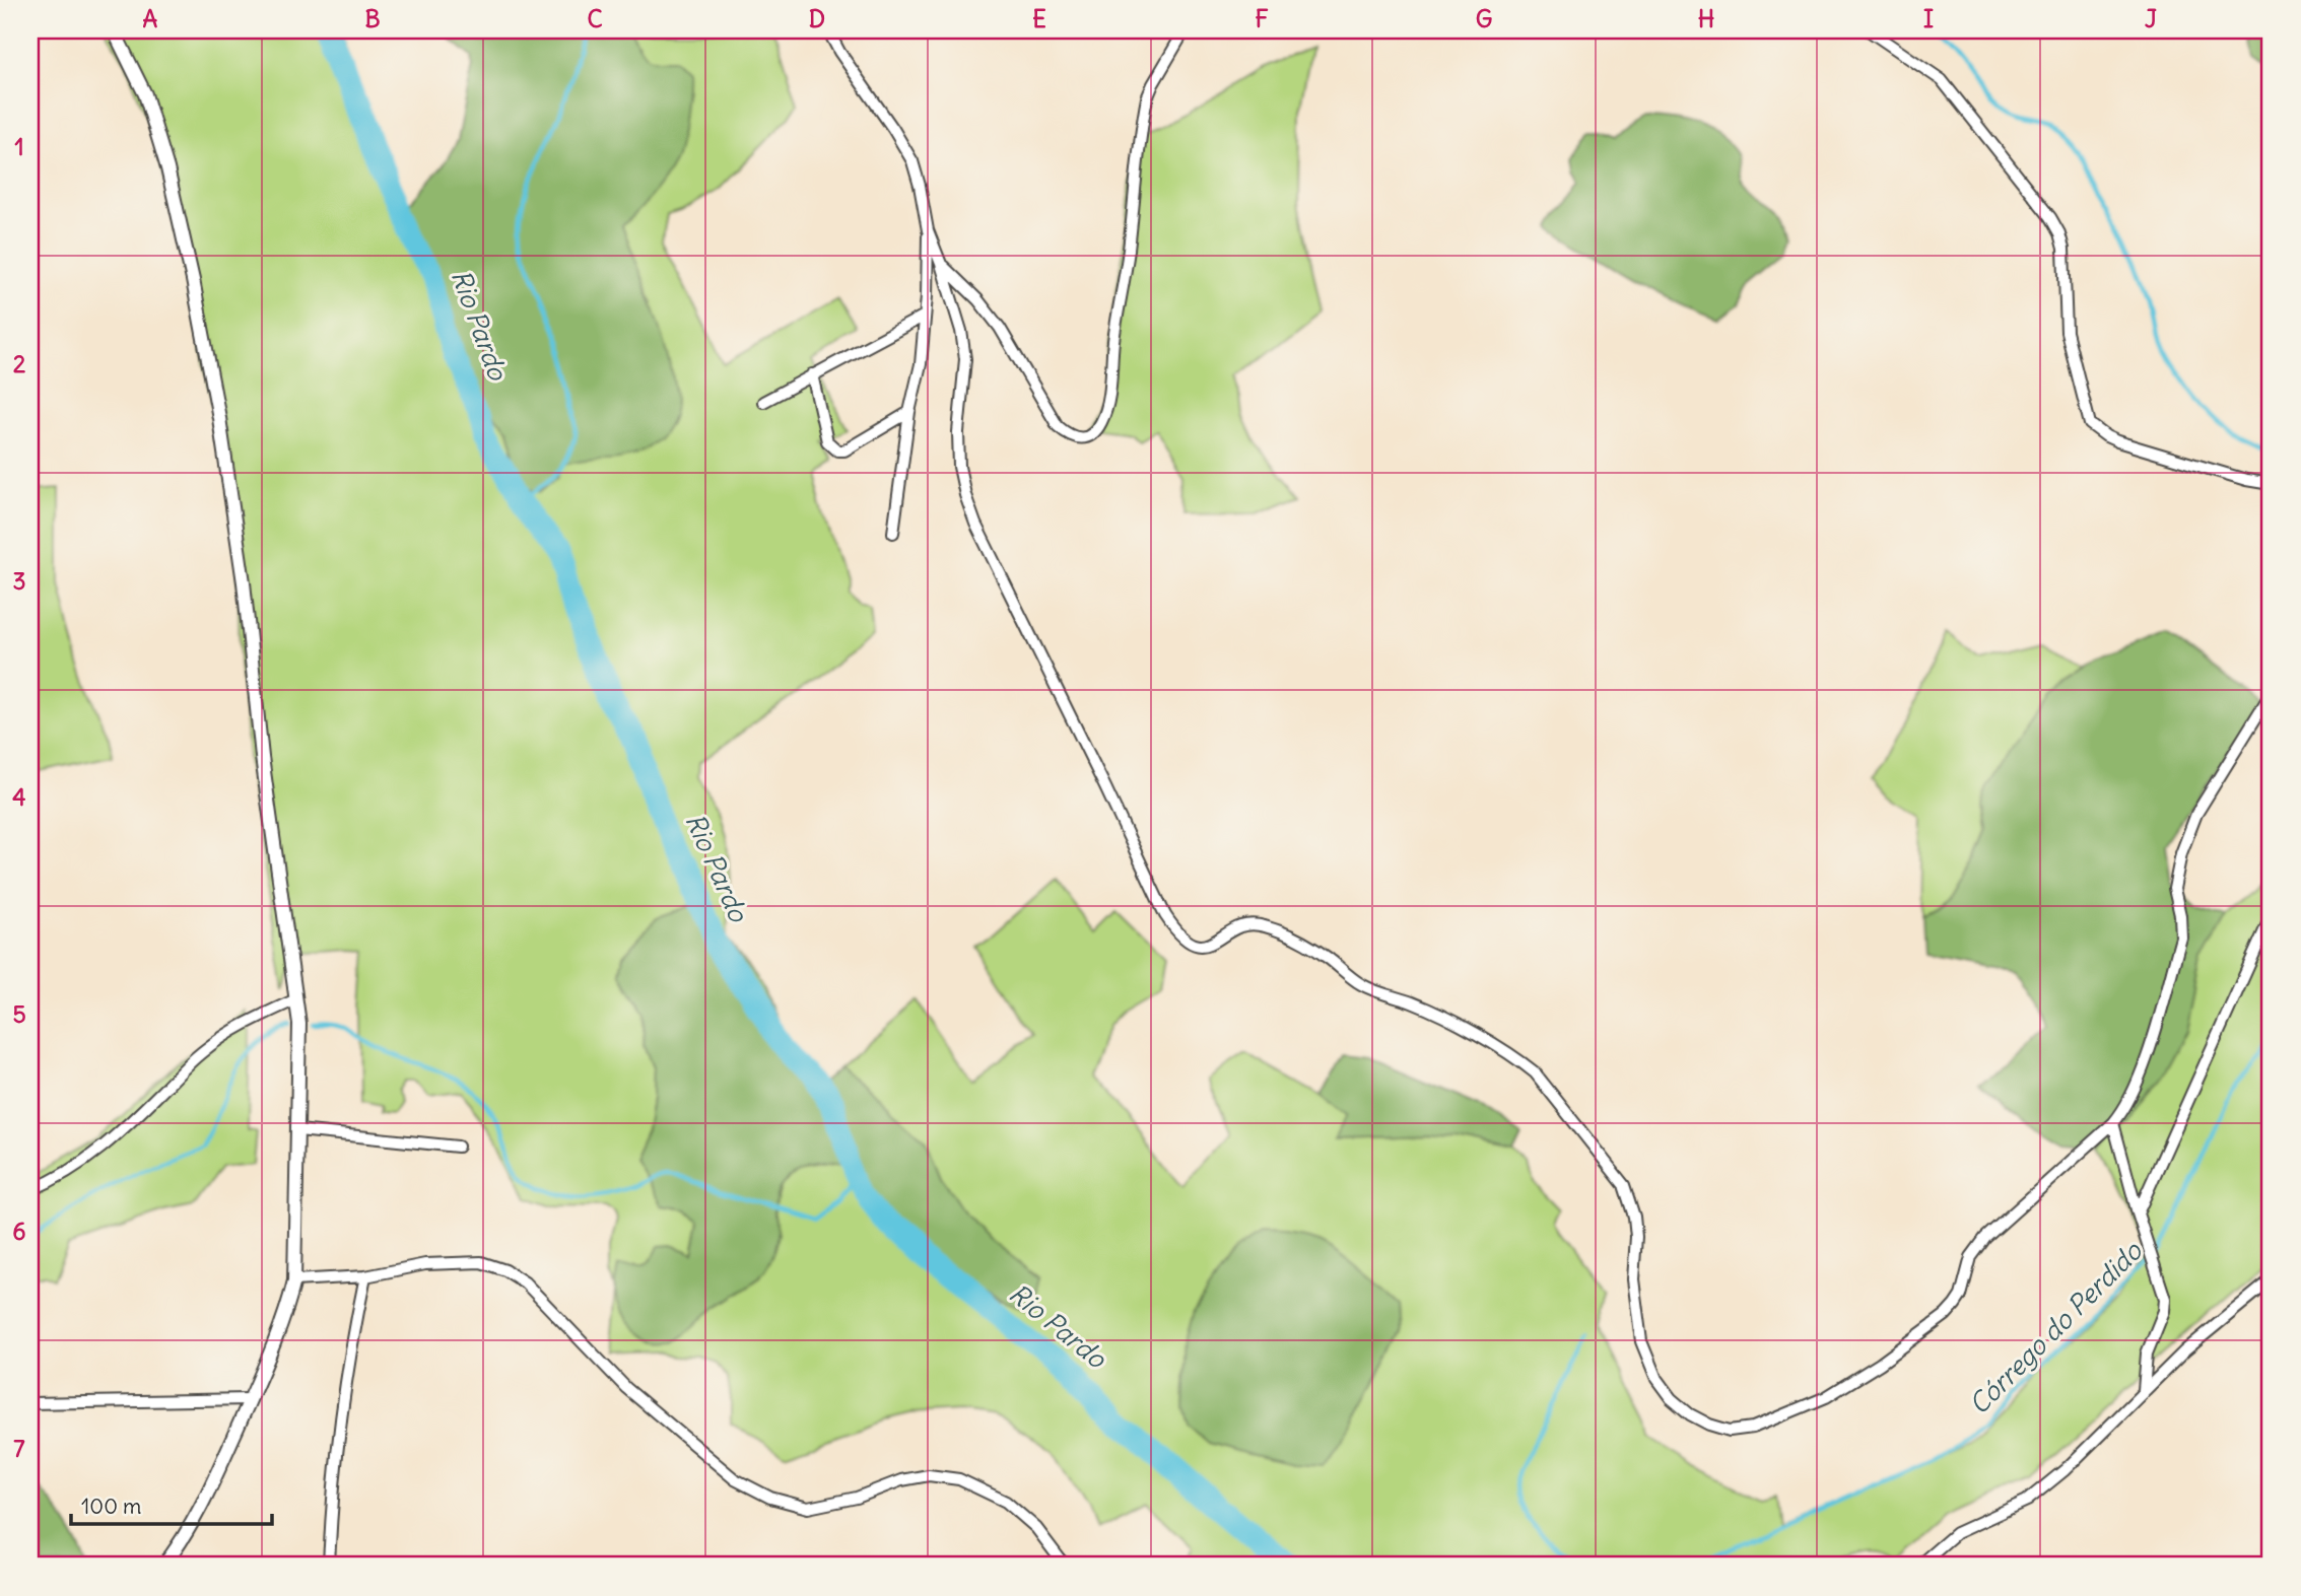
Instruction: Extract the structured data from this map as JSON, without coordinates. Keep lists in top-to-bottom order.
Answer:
{
  "water": ["Rio Pardo", "Córrego do Perdido"],
  "scale_bar": "100 m",
  "grid": {
    "columns": [
      "A",
      "B",
      "C",
      "D",
      "E",
      "F",
      "G",
      "H",
      "I",
      "J"
    ],
    "rows": [
      "1",
      "2",
      "3",
      "4",
      "5",
      "6",
      "7"
    ]
  }
}
